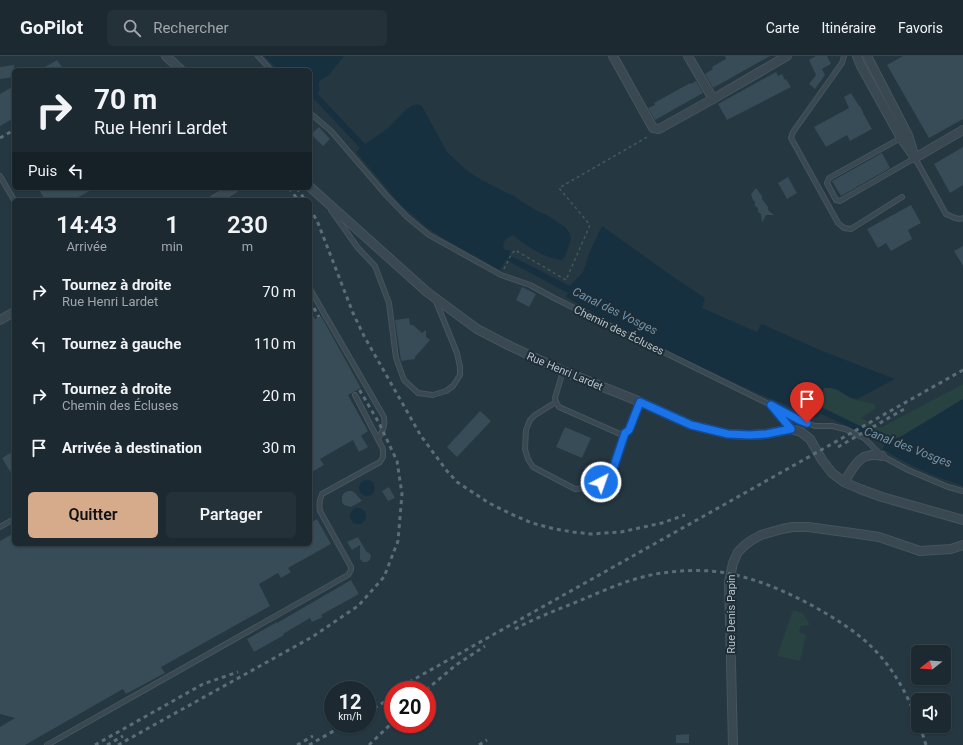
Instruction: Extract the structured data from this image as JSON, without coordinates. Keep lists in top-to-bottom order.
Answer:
{
  "streets": {
    "street": ["Rue Henri Lardet", "Rue Denis Papin"],
    "lane": ["Chemin des Écluses"]
  },
  "water": ["Canal des Vosges"],
  "north": "left",
  "page": {
    "header": "GoPilot",
    "search": "Rechercher",
    "nav": ["Carte", "Itinéraire", "Favoris"],
    "turn": ["70 m", "Rue Henri Lardet"],
    "then": "Puis",
    "eta": [
      "14:43",
      "Arrivée",
      "1",
      "min",
      "230",
      "m"
    ],
    "list": [
      {
        "name": "Tournez à droite",
        "note": "Rue Henri Lardet",
        "value": "70 m"
      },
      {
        "name": "Tournez à gauche",
        "value": "110 m"
      },
      {
        "name": "Tournez à droite",
        "note": "Chemin des Écluses",
        "value": "20 m"
      },
      {
        "name": "Arrivée à destination",
        "value": "30 m"
      }
    ],
    "buttons": ["Quitter", "Partager"],
    "speed": "12 km/h",
    "limit": "20"
  }
}
